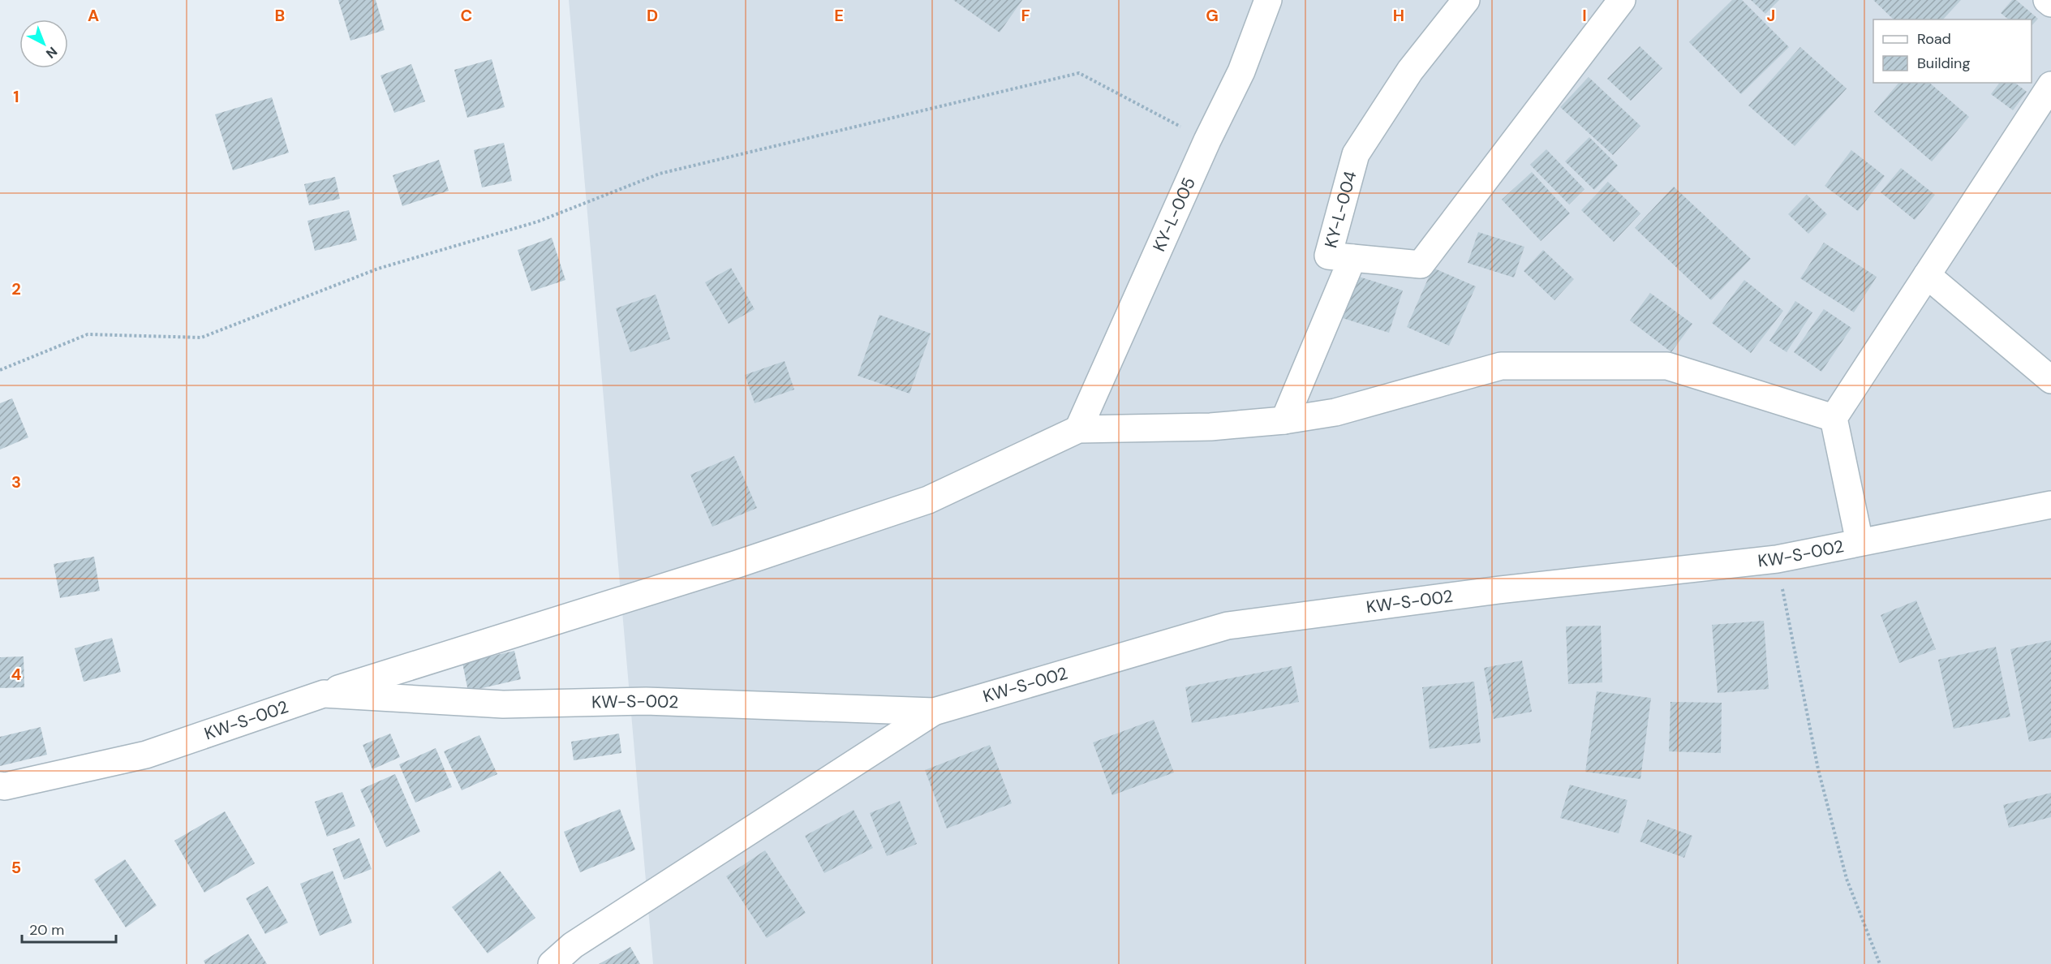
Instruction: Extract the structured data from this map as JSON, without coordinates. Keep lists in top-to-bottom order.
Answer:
{
  "streets": {
    "street": ["KY-L-004", "KY-L-005", "KW-S-002"]
  },
  "legend": ["Road", "Building"],
  "scale_bar": "20 m",
  "north": "bottom right",
  "grid": {
    "columns": [
      "A",
      "B",
      "C",
      "D",
      "E",
      "F",
      "G",
      "H",
      "I",
      "J"
    ],
    "rows": [
      "1",
      "2",
      "3",
      "4",
      "5"
    ]
  }
}
